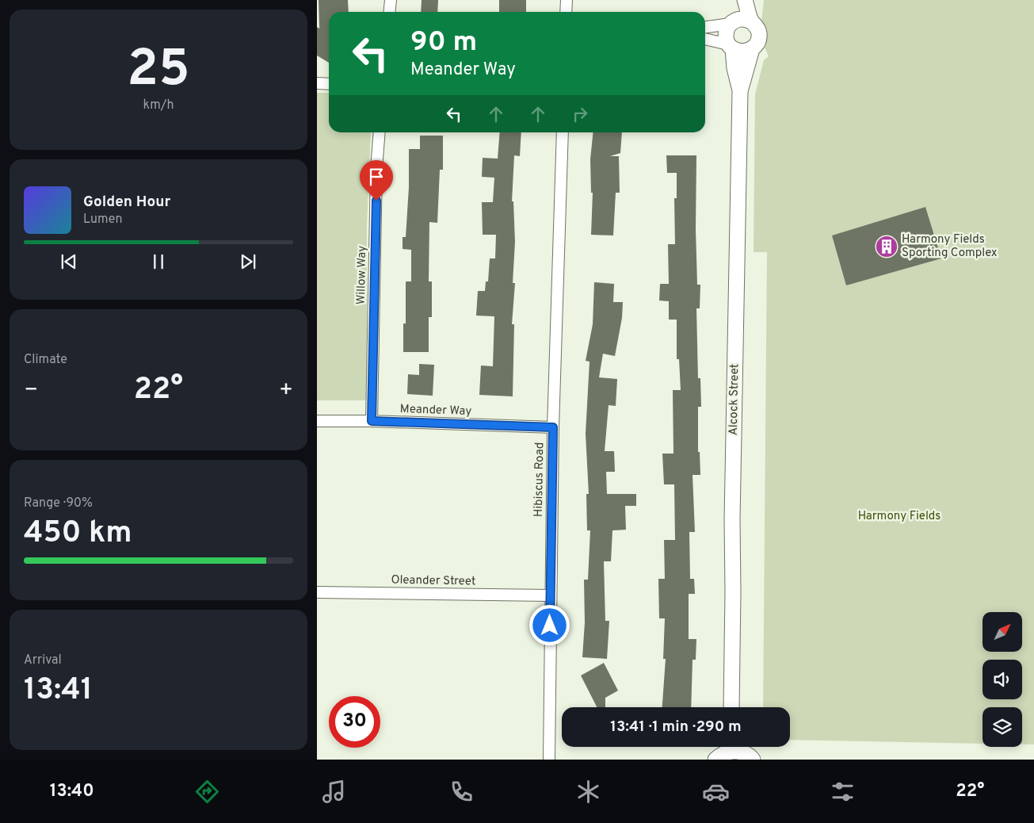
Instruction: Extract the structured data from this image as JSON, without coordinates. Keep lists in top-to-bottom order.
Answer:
{
  "streets": {
    "main road": ["Alcock Street"],
    "street": [
      "Willow Way",
      "Meander Way",
      "Hibiscus Road",
      "Oleander Street"
    ]
  },
  "crossings": [
    ["Willow Way", "Meander Way"],
    ["Meander Way", "Hibiscus Road"],
    ["Hibiscus Road", "Oleander Street"]
  ],
  "parks": ["Harmony Fields"],
  "places": {
    "building": ["Harmony Fields Sporting Complex"]
  },
  "north": "top right",
  "page": {
    "tile": [
      ["25", "km/h"],
      "Climate",
      ["Range · 90%", "450 km"],
      ["Arrival", "13:41"]
    ],
    "turn": ["90 m", "Meander Way"],
    "song": ["Golden Hour", "Lumen"],
    "heat": ["−", "22°", "+"],
    "limit": "30",
    "trip": "13:41 · 1 min · 290 m",
    "tabs": ["13:40", "22°"]
  }
}
